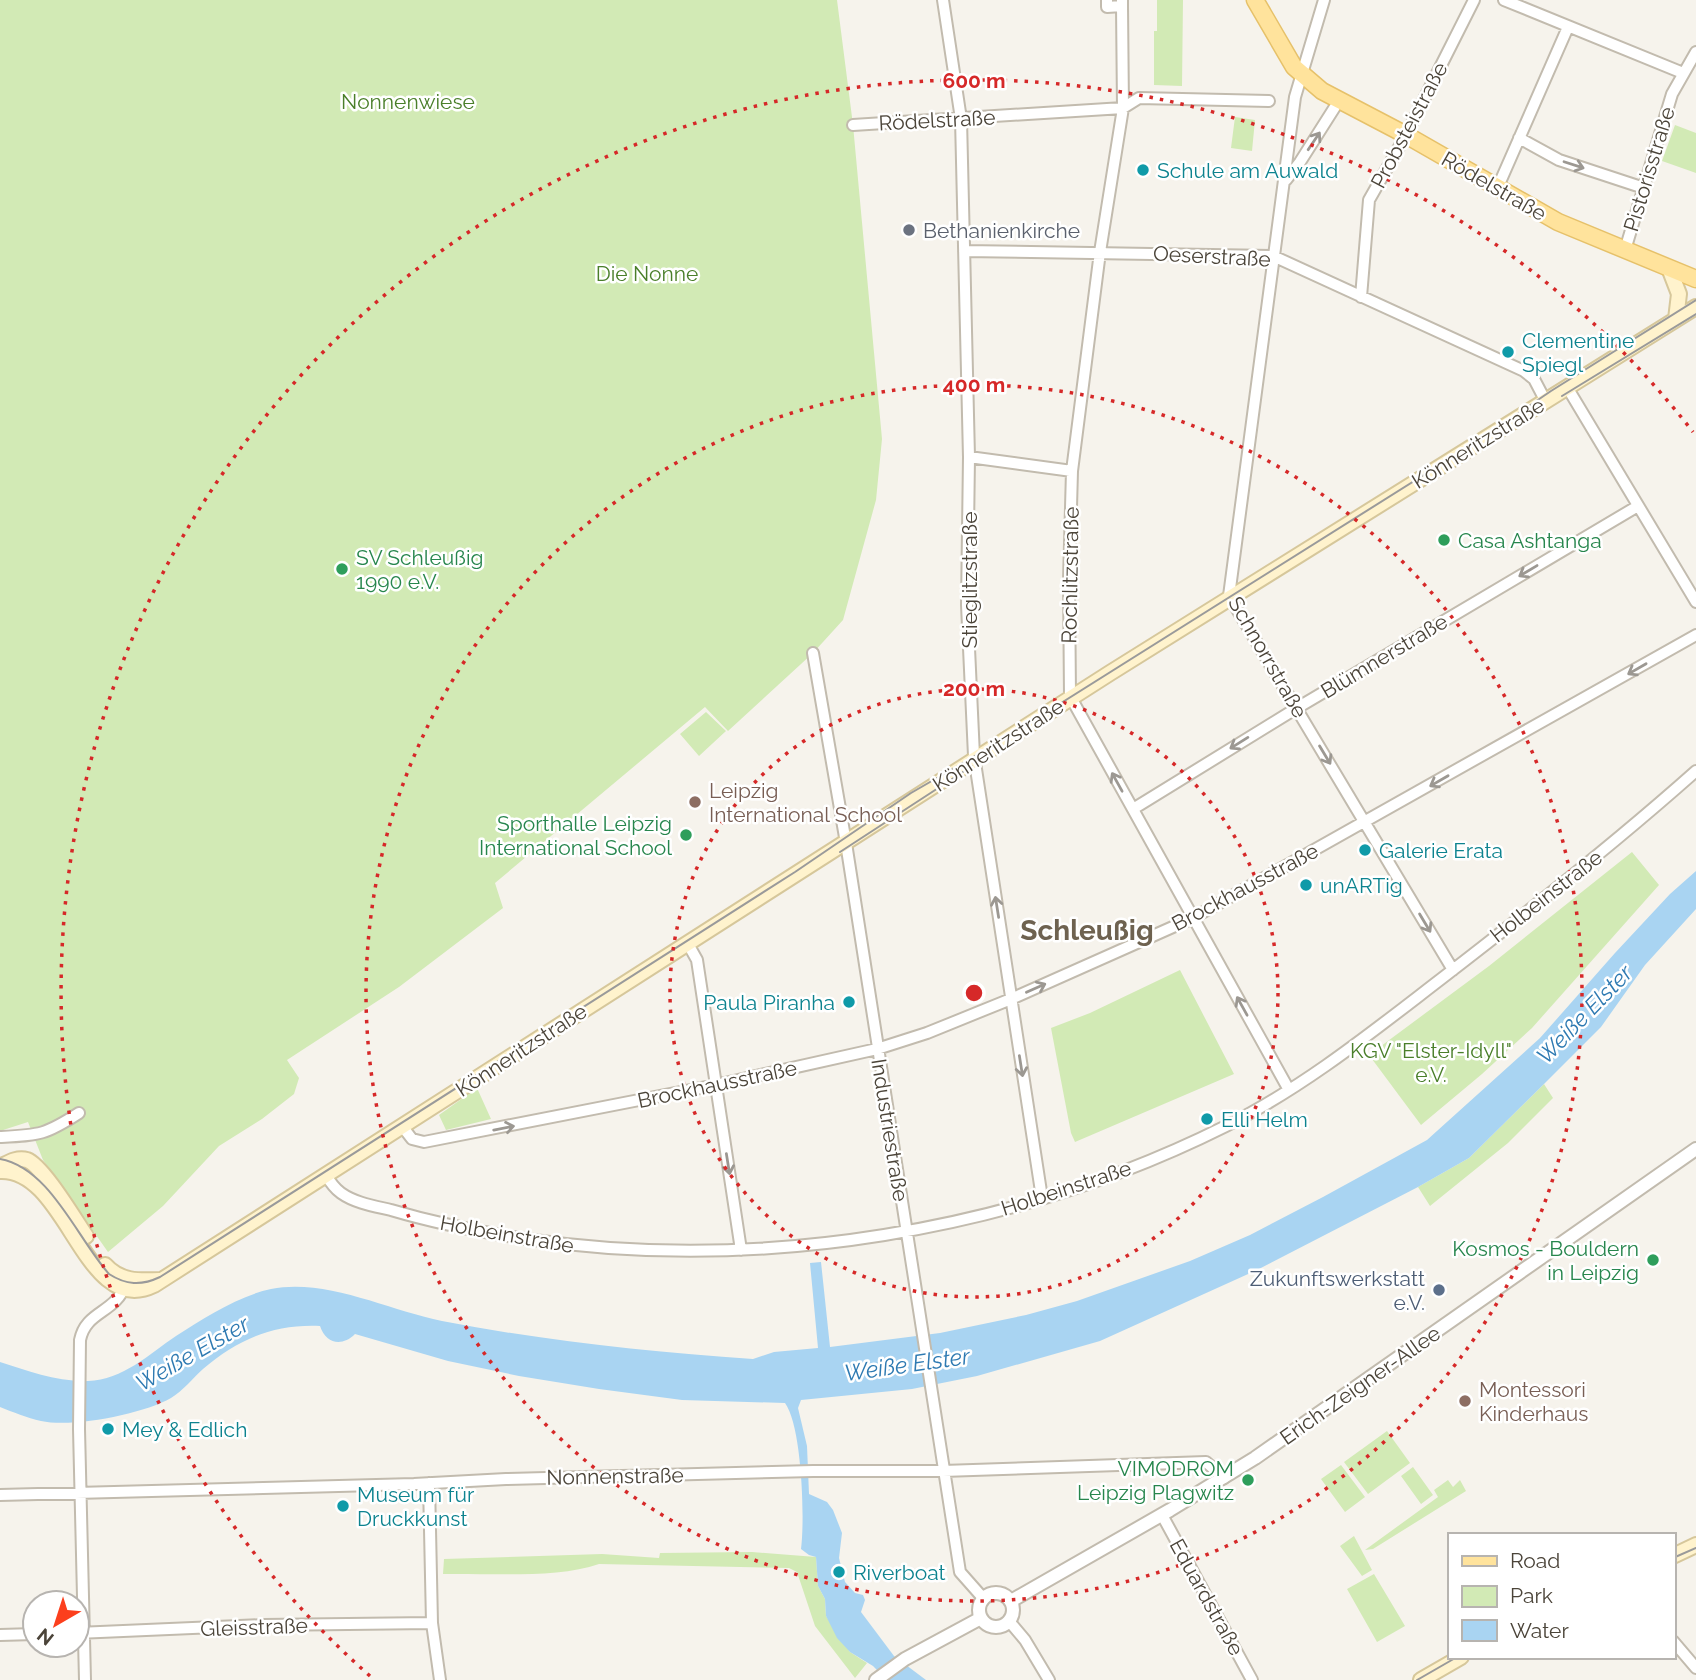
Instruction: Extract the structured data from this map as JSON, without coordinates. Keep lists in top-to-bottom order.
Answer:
{
  "streets": {
    "main road": ["Rödelstraße", "Könneritzstraße"],
    "street": [
      "Probsteistraße",
      "Pistorisstraße",
      "Oeserstraße",
      "Rochlitzstraße",
      "Stieglitzstraße",
      "Blümnerstraße",
      "Schnorrstraße",
      "Brockhausstraße",
      "Holbeinstraße",
      "Industriestraße",
      "Erich-Zeigner-Allee",
      "Nonnenstraße",
      "Eduardstraße",
      "Gleisstraße"
    ]
  },
  "crossings": [
    ["Rödelstraße", "Probsteistraße"],
    ["Rödelstraße", "Pistorisstraße"],
    ["Rödelstraße", "Rochlitzstraße"],
    ["Rödelstraße", "Stieglitzstraße"],
    ["Rödelstraße", "Schnorrstraße"],
    ["Probsteistraße", "Oeserstraße"],
    ["Oeserstraße", "Könneritzstraße"],
    ["Oeserstraße", "Rochlitzstraße"],
    ["Oeserstraße", "Stieglitzstraße"],
    ["Oeserstraße", "Schnorrstraße"],
    ["Könneritzstraße", "Rochlitzstraße"],
    ["Könneritzstraße", "Stieglitzstraße"],
    ["Könneritzstraße", "Schnorrstraße"],
    ["Könneritzstraße", "Brockhausstraße"],
    ["Könneritzstraße", "Holbeinstraße"],
    ["Könneritzstraße", "Industriestraße"],
    ["Rochlitzstraße", "Blümnerstraße"],
    ["Rochlitzstraße", "Brockhausstraße"],
    ["Rochlitzstraße", "Holbeinstraße"],
    ["Stieglitzstraße", "Brockhausstraße"],
    ["Stieglitzstraße", "Holbeinstraße"],
    ["Blümnerstraße", "Schnorrstraße"],
    ["Schnorrstraße", "Brockhausstraße"],
    ["Schnorrstraße", "Holbeinstraße"],
    ["Brockhausstraße", "Industriestraße"],
    ["Holbeinstraße", "Industriestraße"],
    ["Industriestraße", "Erich-Zeigner-Allee"],
    ["Industriestraße", "Nonnenstraße"],
    ["Erich-Zeigner-Allee", "Nonnenstraße"],
    ["Erich-Zeigner-Allee", "Eduardstraße"]
  ],
  "one_way": ["Blümnerstraße"],
  "districts": ["Schleußig"],
  "water": ["Weiße Elster"],
  "parks": ["Nonnenwiese", "Die Nonne", "KGV \"Elster-Idyll\" e.V."],
  "places": [
    "Schule am Auwald",
    "Bethanienkirche",
    "Clementine Spiegl",
    "Casa Ashtanga",
    "SV Schleußig 1990 e.V.",
    "Leipzig International School",
    "Sporthalle Leipzig International School",
    "Galerie Erata",
    "unARTig",
    "Paula Piranha",
    "Elli Helm",
    "Kosmos - Bouldern in Leipzig",
    "Zukunftswerkstatt e.V.",
    "Montessori Kinderhaus",
    "Mey & Edlich",
    "VIMODROM Leipzig Plagwitz",
    "Museum für Druckkunst",
    "Riverboat"
  ],
  "legend": ["Road", "Park", "Water"],
  "north": "bottom left",
  "rings": ["600 m", "400 m", "200 m"]
}
